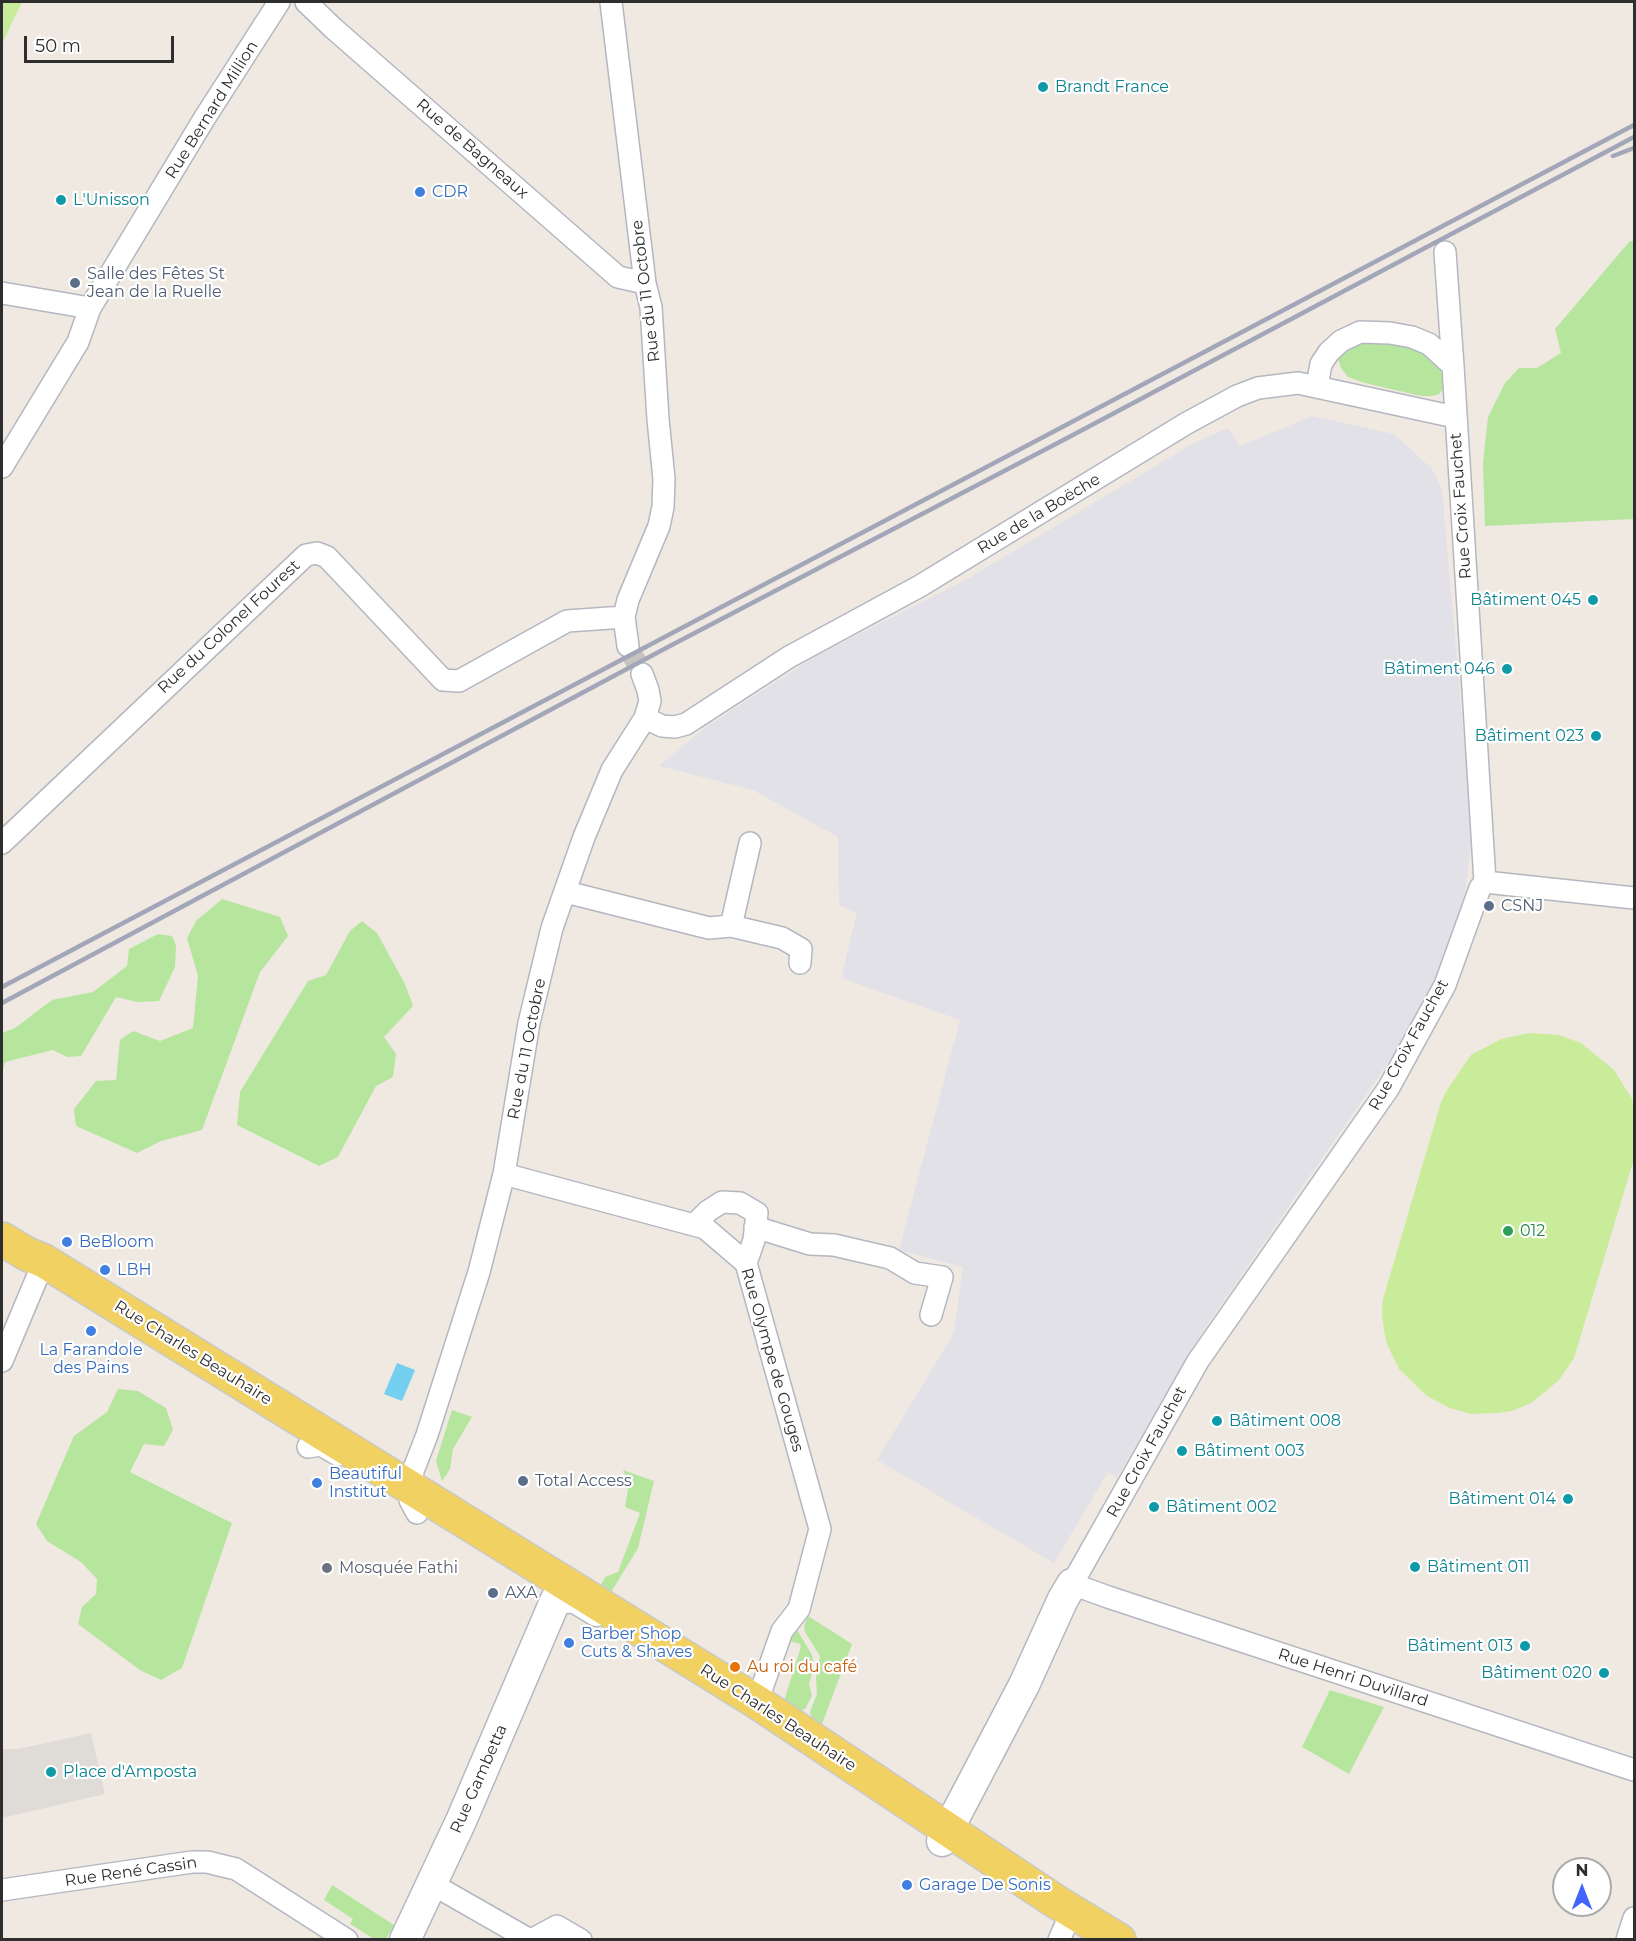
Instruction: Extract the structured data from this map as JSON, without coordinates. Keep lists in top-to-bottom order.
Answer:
{
  "streets": {
    "main road": ["Rue Croix Fauchet", "Rue Charles Beauhaire", "Rue Gambetta"],
    "street": [
      "Rue Bernard Million",
      "Rue de Bagneaux",
      "Rue du 11 Octobre",
      "Rue de la Boëche",
      "Rue du Colonel Fourest",
      "Rue Olympe de Gouges",
      "Rue Henri Duvillard",
      "Rue René Cassin"
    ]
  },
  "crossings": [
    ["Rue de Bagneaux", "Rue du 11 Octobre"],
    ["Rue du 11 Octobre", "Rue de la Boëche"],
    ["Rue du 11 Octobre", "Rue du Colonel Fourest"],
    ["Rue du 11 Octobre", "Rue Charles Beauhaire"],
    ["Rue du 11 Octobre", "Rue Olympe de Gouges"],
    ["Rue Croix Fauchet", "Rue de la Boëche"],
    ["Rue Croix Fauchet", "Rue Charles Beauhaire"],
    ["Rue Croix Fauchet", "Rue Henri Duvillard"],
    ["Rue Charles Beauhaire", "Rue Olympe de Gouges"],
    ["Rue Charles Beauhaire", "Rue Gambetta"]
  ],
  "places": [
    "Brandt France",
    "CDR",
    "L'Unisson",
    "Salle des Fêtes St Jean de la Ruelle",
    "Bâtiment 045",
    "Bâtiment 046",
    "Bâtiment 023",
    "CSNJ",
    "012",
    "BeBloom",
    "LBH",
    "La Farandole des Pains",
    "Bâtiment 008",
    "Bâtiment 003",
    "Total Access",
    "Beautiful Institut",
    "Bâtiment 014",
    "Bâtiment 002",
    "Bâtiment 011",
    "Mosquée Fathi",
    "AXA",
    "Barber Shop Cuts & Shaves",
    "Bâtiment 013",
    "Au roi du café",
    "Bâtiment 020",
    "Place d'Amposta",
    "Garage De Sonis"
  ],
  "scale_bar": "50 m",
  "north": "top"
}
